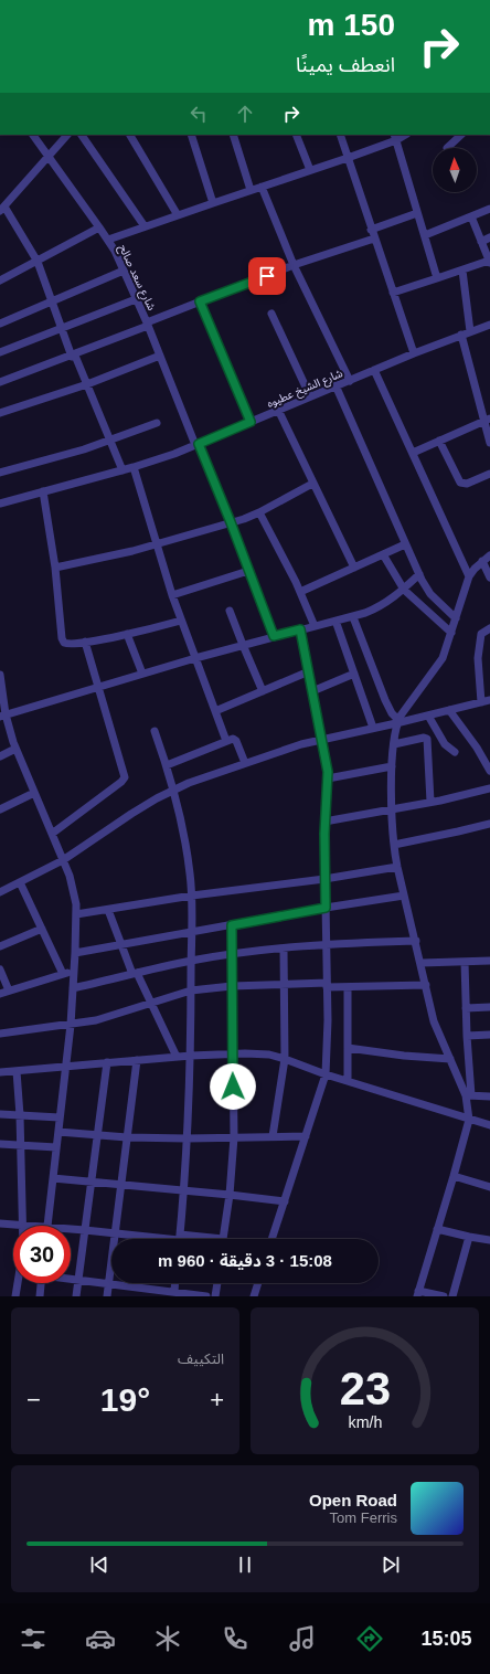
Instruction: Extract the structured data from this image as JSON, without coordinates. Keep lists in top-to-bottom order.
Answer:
{
  "streets": {
    "street": ["شارع سعد صالح", "شارع الشيخ عطيوه"]
  },
  "crossings": [
    ["شارع سعد صالح", "شارع الشيخ عطيوه"]
  ],
  "north": "top",
  "page": {
    "turn": ["150 m", "انعطف يمينًا"],
    "limit": "30",
    "trip": "15:08 · 3 دقيقة · 960 m",
    "tile": "التكييف",
    "heat": ["−", "19°", "+"],
    "song": ["Open Road", "Tom Ferris"],
    "tabs": "15:05",
    "gauge": ["23", "km/h"]
  }
}
